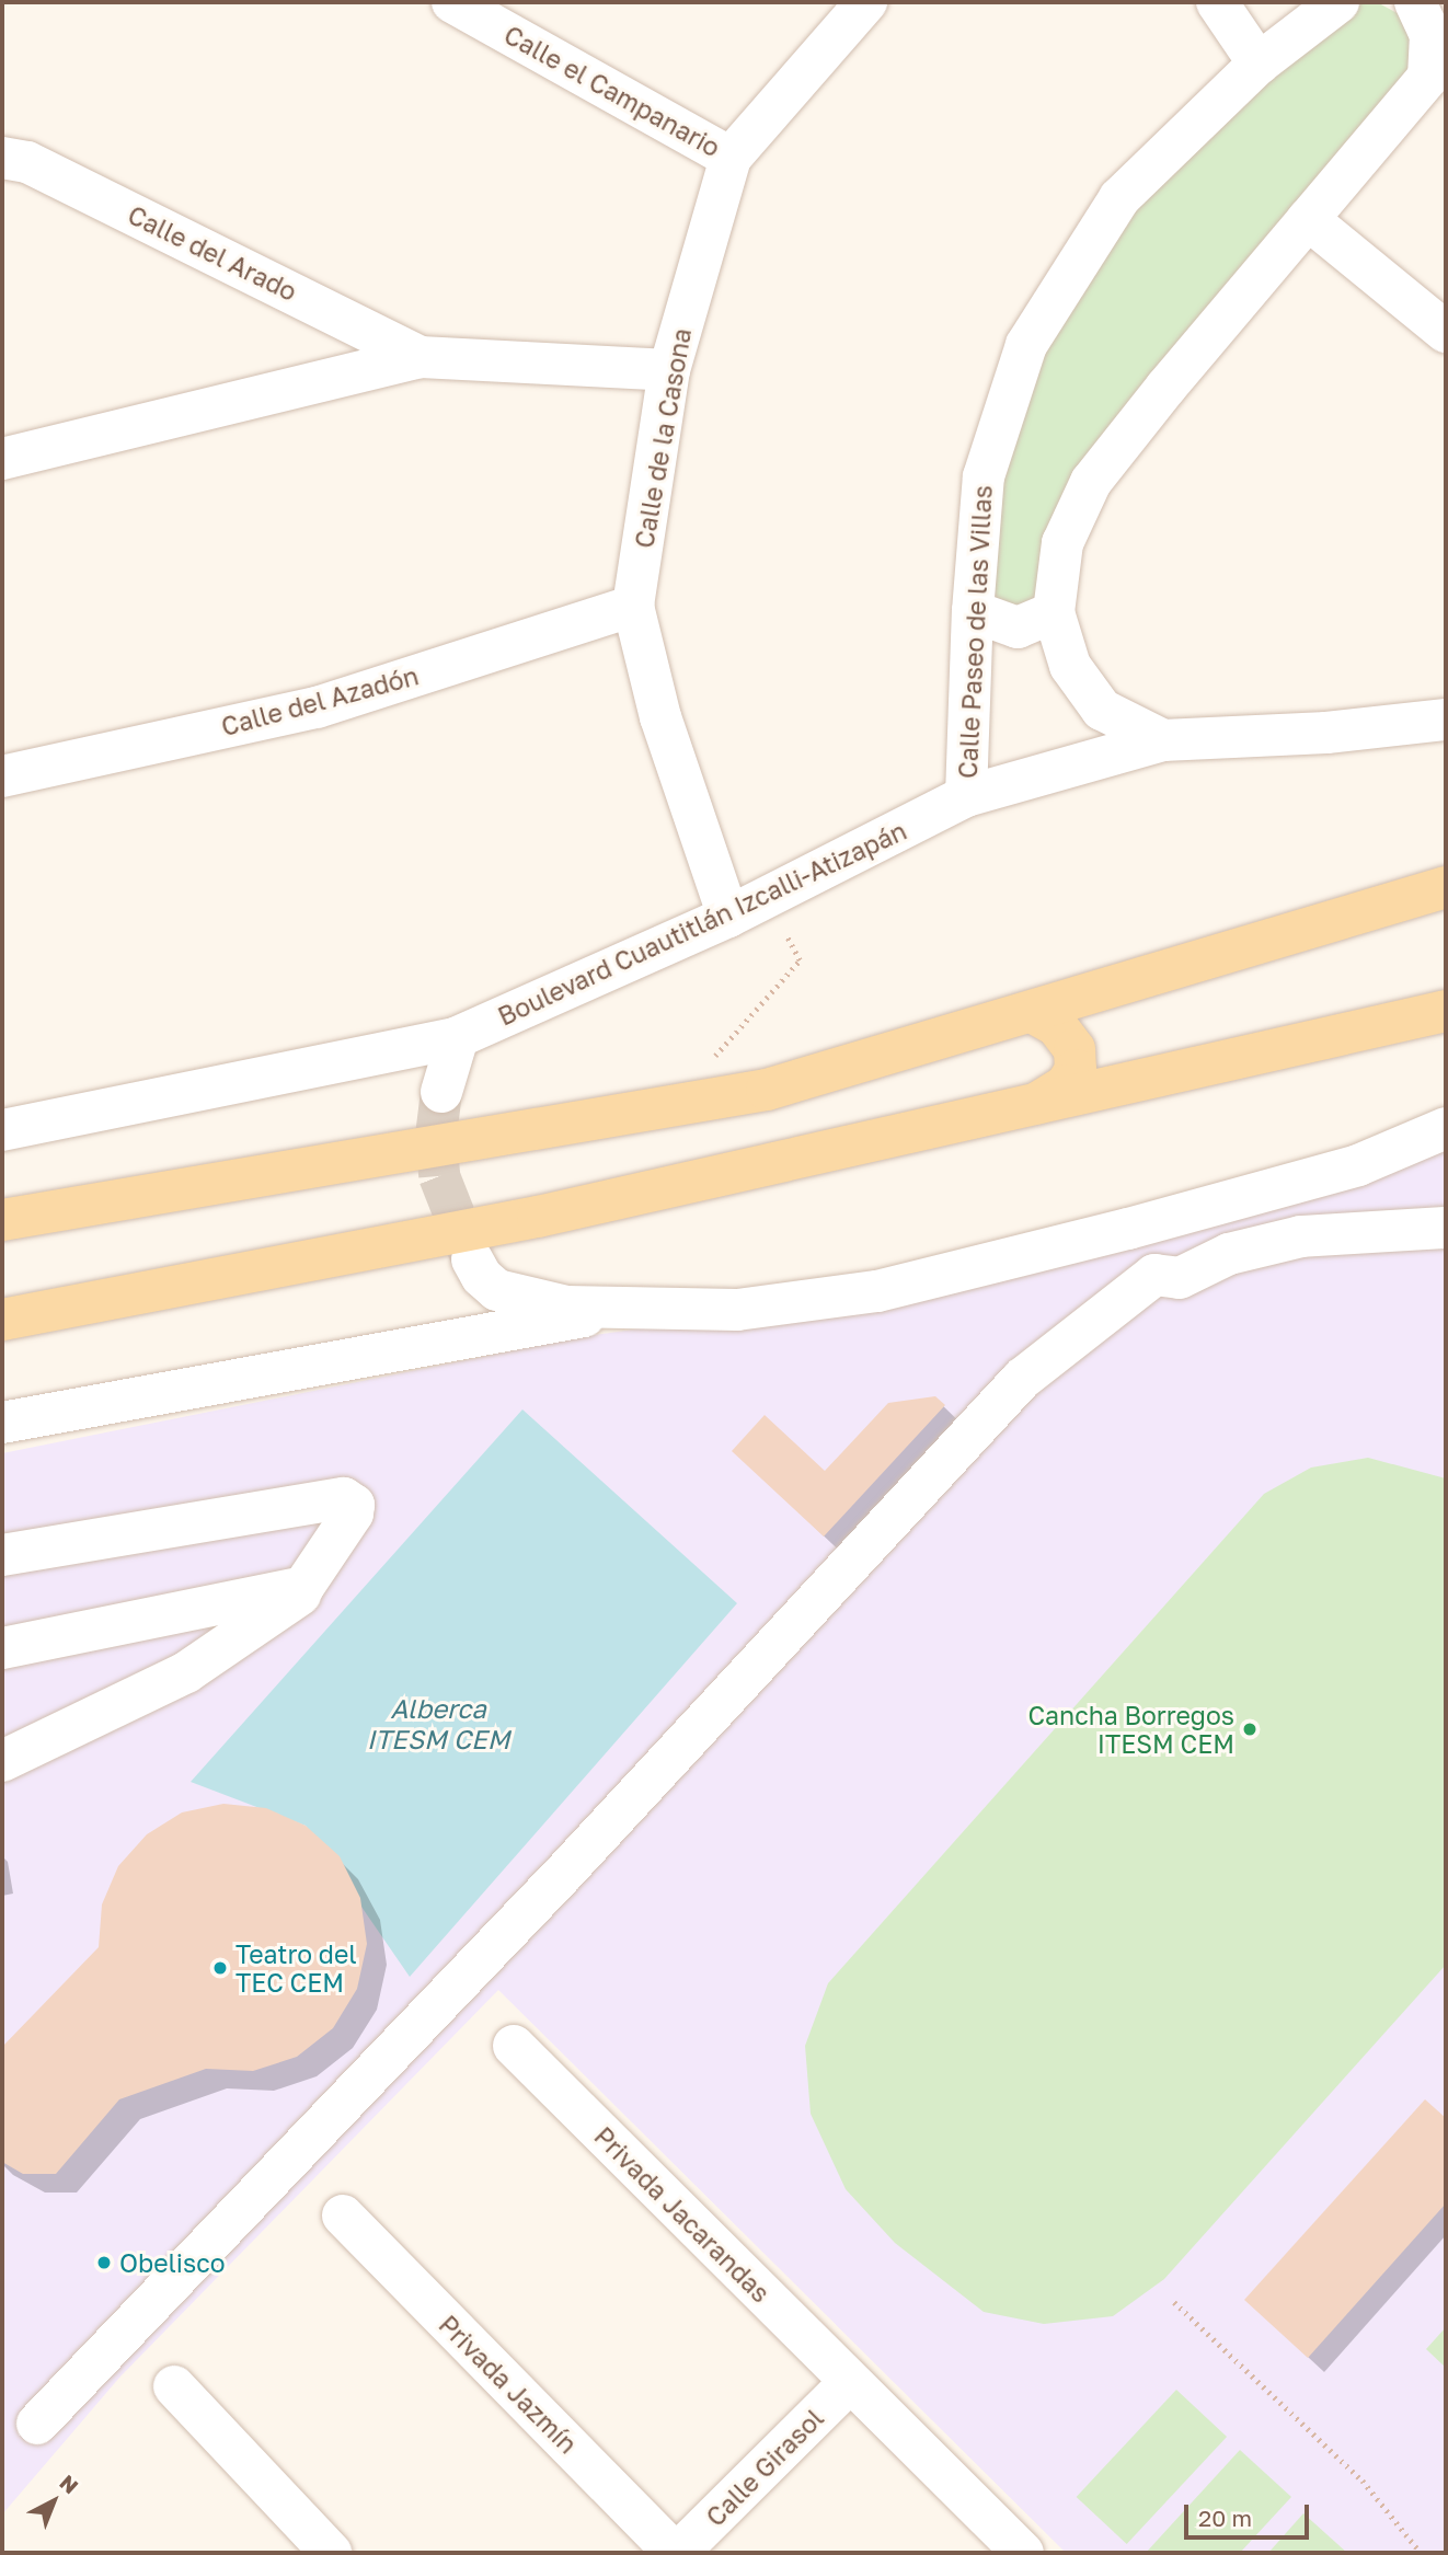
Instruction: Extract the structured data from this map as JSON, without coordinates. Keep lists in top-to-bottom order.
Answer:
{
  "streets": {
    "street": [
      "Calle el Campanario",
      "Calle del Arado",
      "Calle de la Casona",
      "Calle Paseo de las Villas",
      "Calle del Azadón",
      "Boulevard Cuautitlán Izcalli-Atizapán",
      "Privada Jacarandas",
      "Privada Jazmín",
      "Calle Girasol"
    ]
  },
  "crossings": [
    ["Calle el Campanario", "Calle de la Casona"],
    ["Calle del Arado", "Calle de la Casona"],
    ["Calle de la Casona", "Calle del Azadón"],
    ["Calle de la Casona", "Boulevard Cuautitlán Izcalli-Atizapán"],
    ["Calle Paseo de las Villas", "Boulevard Cuautitlán Izcalli-Atizapán"],
    ["Privada Jacarandas", "Calle Girasol"],
    ["Privada Jazmín", "Calle Girasol"]
  ],
  "water": ["Alberca ITESM CEM"],
  "places": ["Cancha Borregos ITESM CEM", "Teatro del TEC CEM", "Obelisco"],
  "scale_bar": "20 m",
  "north": "top right"
}
